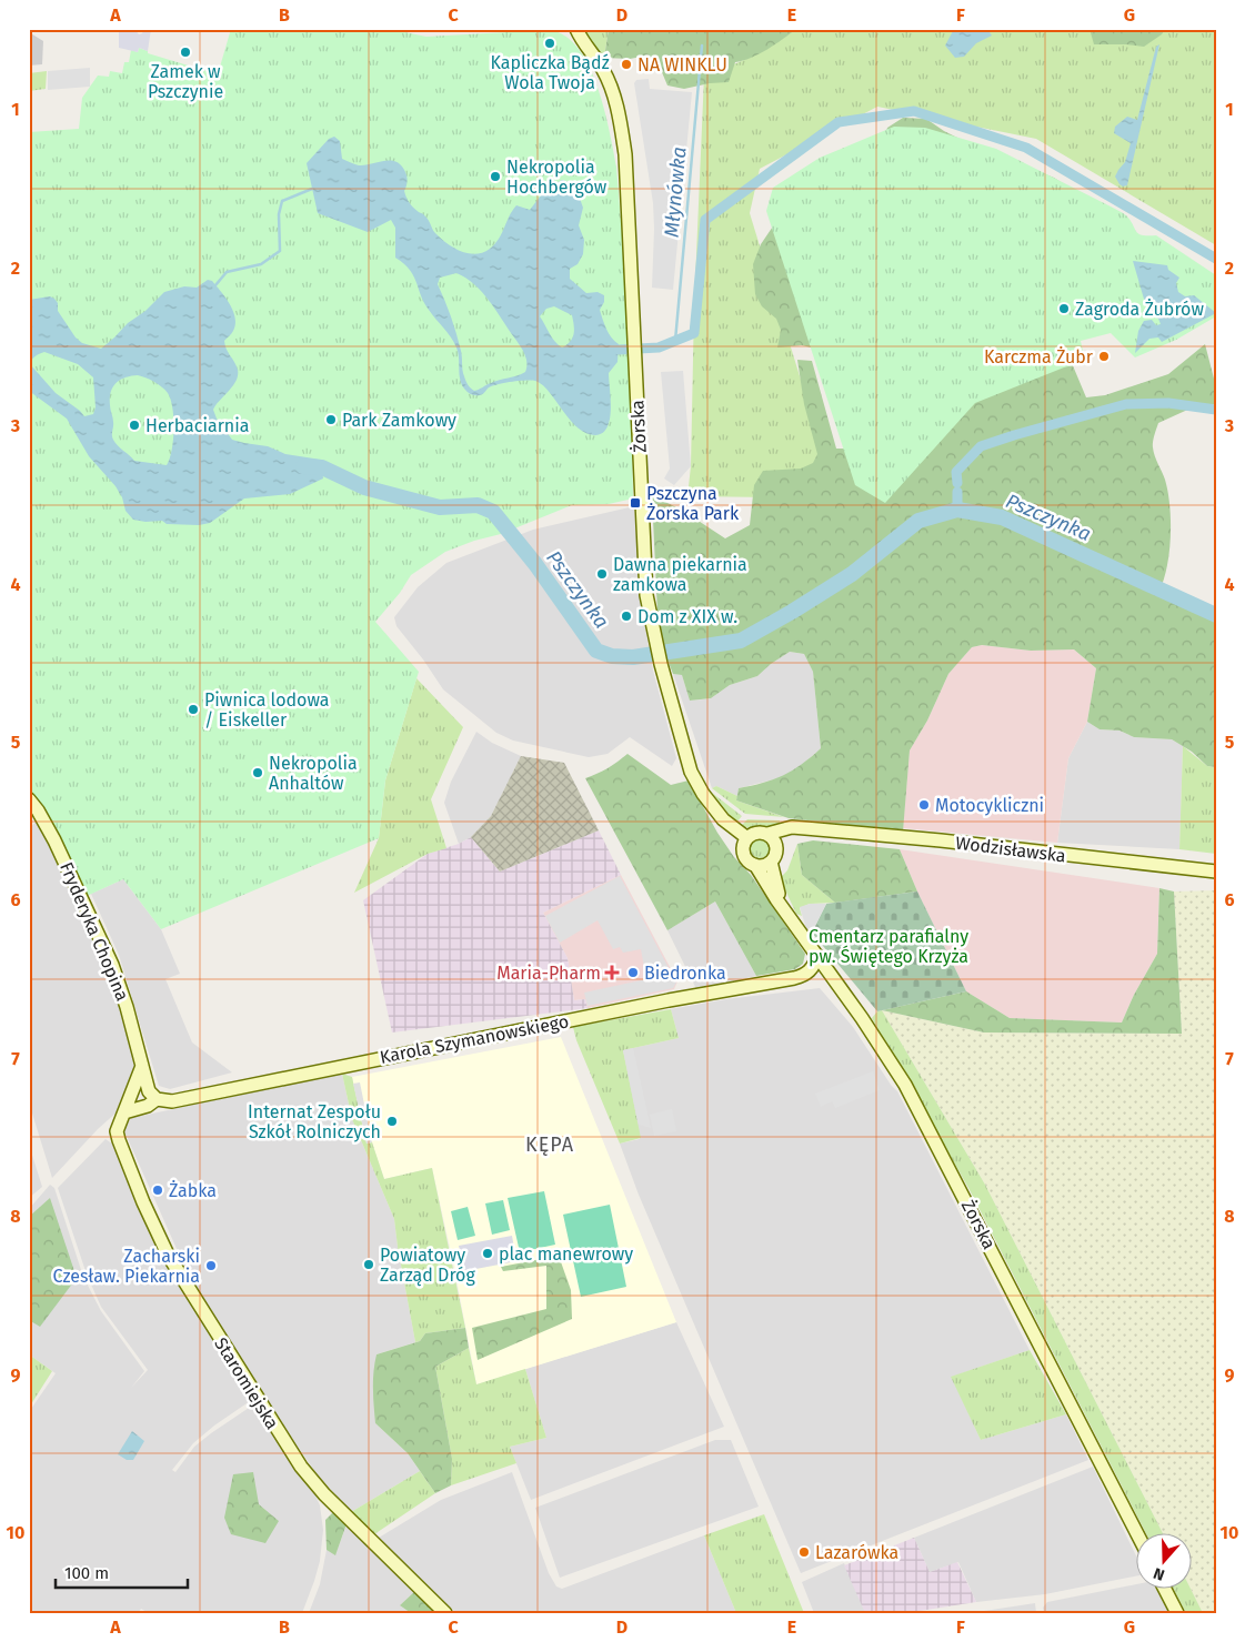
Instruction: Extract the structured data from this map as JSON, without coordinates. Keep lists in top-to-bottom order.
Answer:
{
  "streets": {
    "main road": [
      "Żorska",
      "Wodzisławska",
      "Fryderyka Chopina",
      "Karola Szymanowskiego",
      "Staromiejska"
    ]
  },
  "crossings": [
    ["Żorska", "Wodzisławska"],
    ["Fryderyka Chopina", "Karola Szymanowskiego"],
    ["Fryderyka Chopina", "Staromiejska"],
    ["Karola Szymanowskiego", "Staromiejska"]
  ],
  "districts": ["KĘPA"],
  "water": ["Młynówka", "Pszczynka"],
  "parks": ["Cmentarz parafialny pw. Świętego Krzyża"],
  "places": {
    "other": [
      "Kapliczka Bądź Wola Twoja",
      "Zamek w Pszczynie",
      "NA WINKLU",
      "Nekropolia Hochbergów",
      "Zagroda Żubrów",
      "Karczma Żubr",
      "Park Zamkowy",
      "Herbaciarnia",
      "Dawna piekarnia zamkowa",
      "Dom z XIX w.",
      "Piwnica lodowa / Eiskeller",
      "Nekropolia Anhaltów",
      "Motocykliczni",
      "Biedronka",
      "Internat Zespołu Szkół Rolniczych",
      "Żabka",
      "plac manewrowy",
      "Powiatowy Zarząd Dróg",
      "Zacharski Czesław. Piekarnia",
      "Lazarówka"
    ],
    "transit": ["Pszczyna Żorska Park"],
    "health": ["Maria-Pharm"]
  },
  "scale_bar": "100 m",
  "north": "bottom",
  "grid": {
    "columns": [
      "A",
      "B",
      "C",
      "D",
      "E",
      "F",
      "G"
    ],
    "rows": [
      "1",
      "2",
      "3",
      "4",
      "5",
      "6",
      "7",
      "8",
      "9",
      "10"
    ]
  }
}
